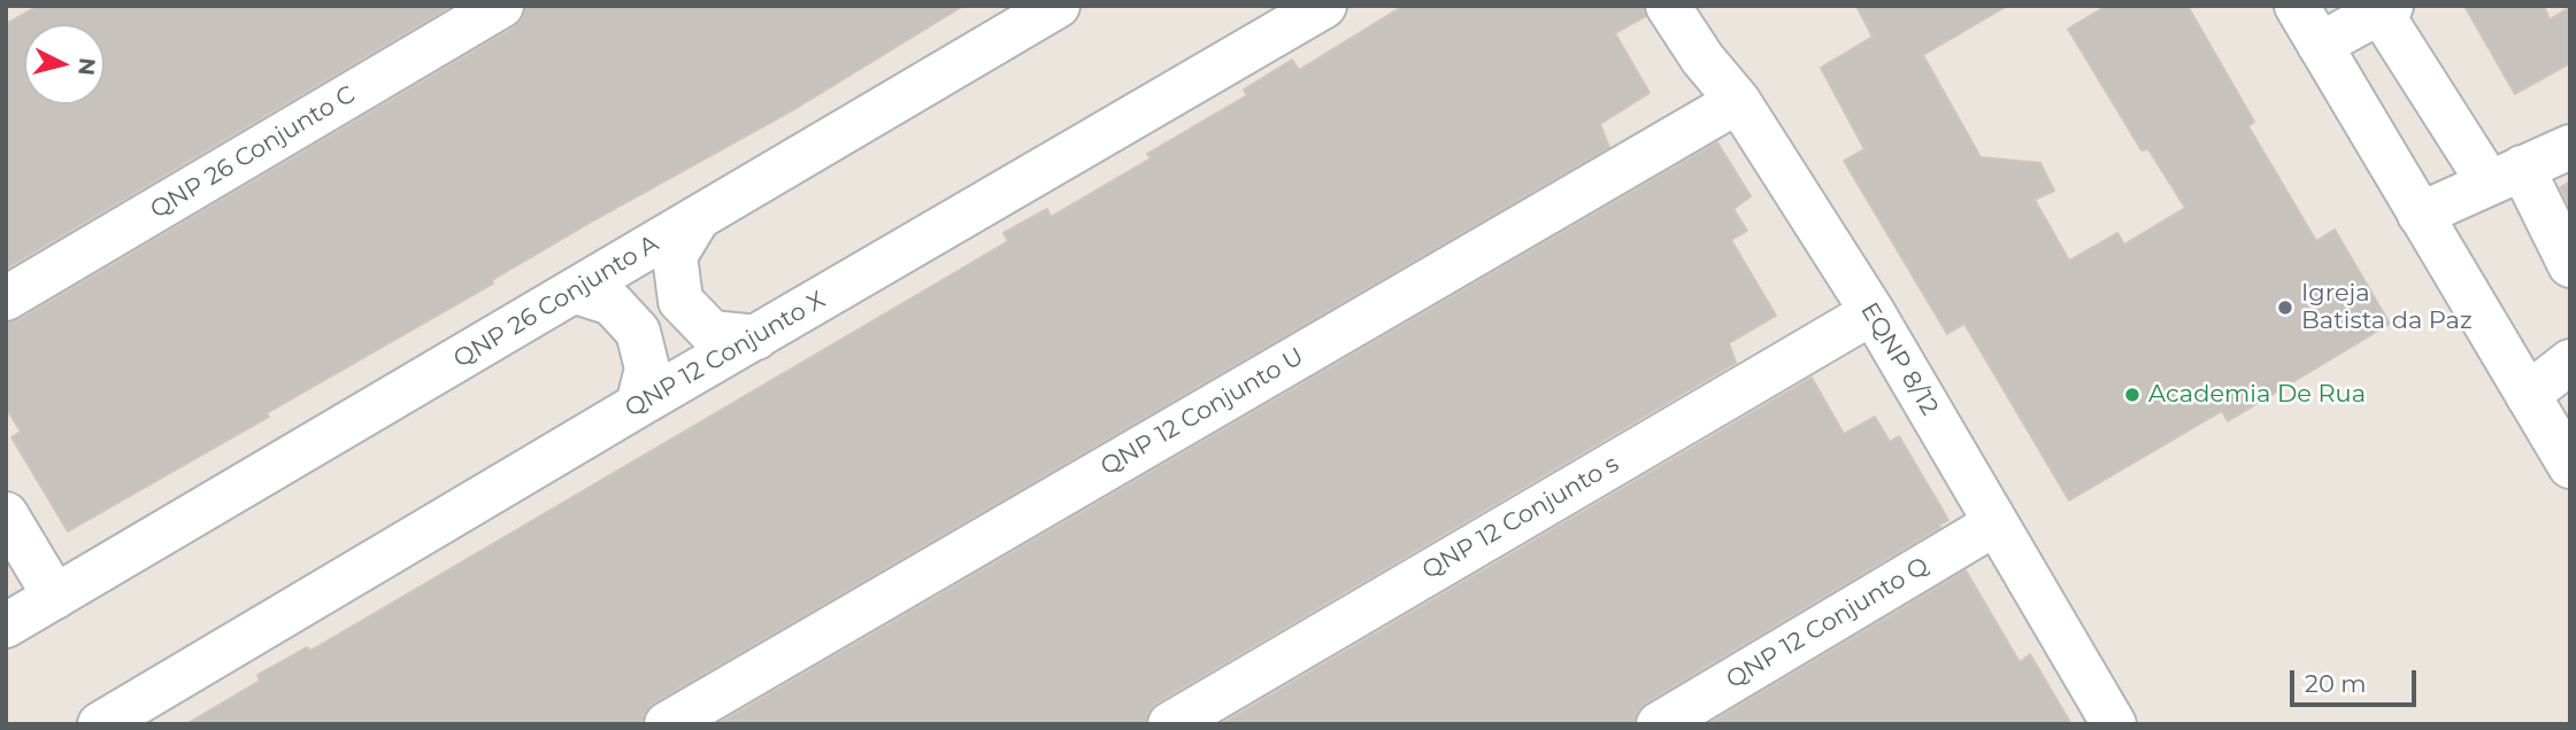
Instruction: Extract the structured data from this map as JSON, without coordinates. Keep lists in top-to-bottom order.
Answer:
{
  "streets": {
    "street": [
      "QNP 26 Conjunto C",
      "QNP 26 Conjunto A",
      "QNP 12 Conjunto X",
      "EQNP 8/12",
      "QNP 12 Conjunto U",
      "QNP 12 Conjunto s",
      "QNP 12 Conjunto Q"
    ]
  },
  "crossings": [
    ["EQNP 8/12", "QNP 12 Conjunto U"],
    ["EQNP 8/12", "QNP 12 Conjunto s"],
    ["EQNP 8/12", "QNP 12 Conjunto Q"]
  ],
  "places": ["Igreja Batista da Paz", "Academia De Rua"],
  "scale_bar": "20 m",
  "north": "right"
}
